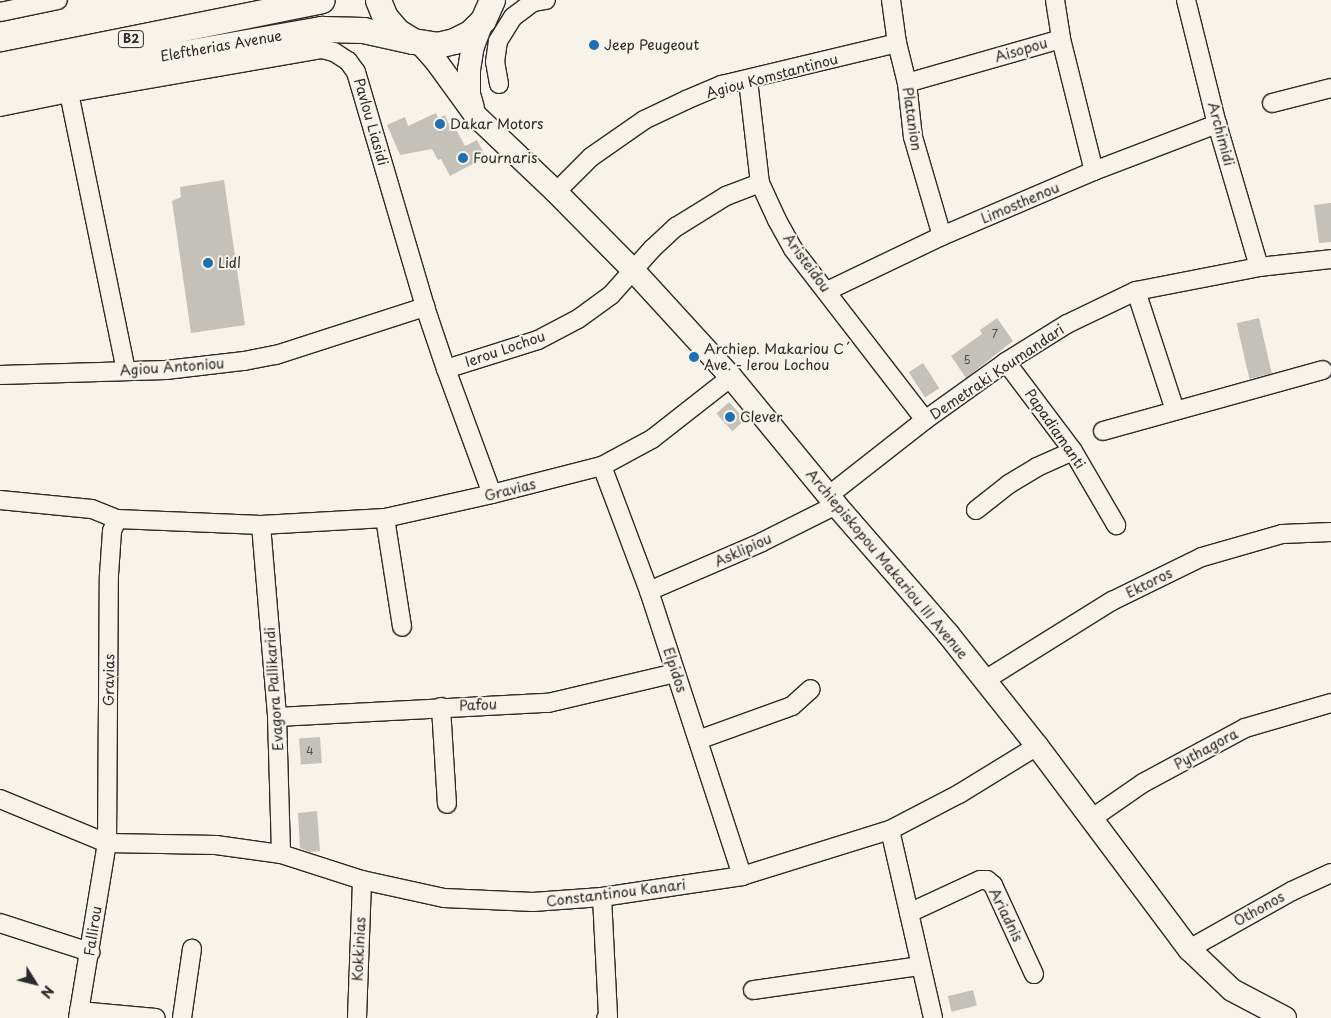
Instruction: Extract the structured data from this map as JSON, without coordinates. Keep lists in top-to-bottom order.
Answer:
{
  "streets": {
    "highway": ["B2", "Eleftherias Avenue"],
    "main road": ["Archiepiskopou Makariou III Avenue"],
    "street": [
      "Aisopou",
      "Agiou Komstantinou",
      "Platanion",
      "Pavlou Liasidi",
      "Archimidi",
      "Limosthenou",
      "Aristeidou",
      "Ierou Lochou",
      "Agiou Antoniou",
      "Demetraki Koumandari",
      "Papadiamanti",
      "Gravias",
      "Asklipiou",
      "Ektoros",
      "Elpidos",
      "Evagora Pallikaridi",
      "Pafou",
      "Pythagora",
      "Constantinou Kanari",
      "Othonos",
      "Ariadnis",
      "Fallirou",
      "Kokkinias"
    ]
  },
  "crossings": [
    ["B2", "Eleftherias Avenue"],
    ["B2", "Archiepiskopou Makariou III Avenue"],
    ["Eleftherias Avenue", "Archiepiskopou Makariou III Avenue"],
    ["Aisopou", "Platanion"],
    ["Aisopou", "Limosthenou"],
    ["Agiou Komstantinou", "Platanion"],
    ["Agiou Komstantinou", "Aristeidou"],
    ["Agiou Komstantinou", "Archiepiskopou Makariou III Avenue"],
    ["Platanion", "Limosthenou"],
    ["Pavlou Liasidi", "Ierou Lochou"],
    ["Pavlou Liasidi", "Agiou Antoniou"],
    ["Pavlou Liasidi", "Gravias"],
    ["Archimidi", "Limosthenou"],
    ["Archimidi", "Demetraki Koumandari"],
    ["Limosthenou", "Aristeidou"],
    ["Aristeidou", "Ierou Lochou"],
    ["Aristeidou", "Demetraki Koumandari"],
    ["Ierou Lochou", "Archiepiskopou Makariou III Avenue"],
    ["Demetraki Koumandari", "Papadiamanti"],
    ["Demetraki Koumandari", "Asklipiou"],
    ["Demetraki Koumandari", "Archiepiskopou Makariou III Avenue"],
    ["Gravias", "Archiepiskopou Makariou III Avenue"],
    ["Gravias", "Elpidos"],
    ["Gravias", "Evagora Pallikaridi"],
    ["Gravias", "Constantinou Kanari"],
    ["Gravias", "Fallirou"],
    ["Asklipiou", "Archiepiskopou Makariou III Avenue"],
    ["Asklipiou", "Elpidos"],
    ["Archiepiskopou Makariou III Avenue", "Ektoros"],
    ["Archiepiskopou Makariou III Avenue", "Pythagora"],
    ["Archiepiskopou Makariou III Avenue", "Constantinou Kanari"],
    ["Archiepiskopou Makariou III Avenue", "Othonos"],
    ["Elpidos", "Pafou"],
    ["Elpidos", "Constantinou Kanari"],
    ["Evagora Pallikaridi", "Pafou"],
    ["Evagora Pallikaridi", "Constantinou Kanari"],
    ["Constantinou Kanari", "Fallirou"],
    ["Constantinou Kanari", "Kokkinias"]
  ],
  "places": [
    "Jeep Peugeout",
    "Dakar Motors",
    "Fournaris",
    "Lidl",
    "Archiep. Makariou C´ Ave. - Ierou Lochou",
    "Clever"
  ],
  "house_numbers": ["7", "5", "4"],
  "north": "bottom right"
}
